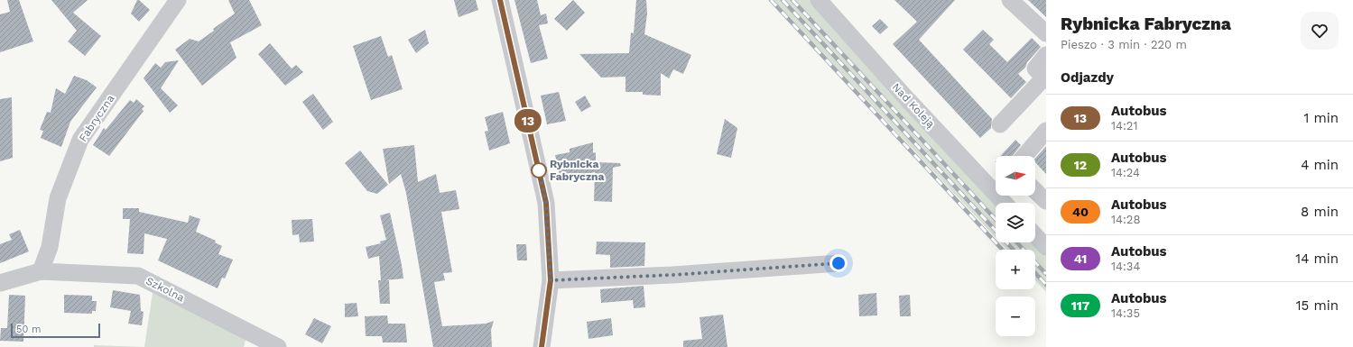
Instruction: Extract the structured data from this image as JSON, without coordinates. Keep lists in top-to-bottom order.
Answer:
{
  "streets": {
    "street": ["Nad Koleją", "Fabryczna", "Szkolna"]
  },
  "crossings": [
    ["Fabryczna", "Szkolna"]
  ],
  "places": ["Rybnicka Fabryczna"],
  "lines": ["bus line 13"],
  "scale_bar": "50 m",
  "north": "right",
  "page": {
    "on_map": "13",
    "heading": [
      ["Rybnicka Fabryczna", "Pieszo · 3 min · 220 m"],
      "Odjazdy"
    ],
    "list": [
      {
        "mark": "13",
        "name": "Autobus",
        "note": "14:21",
        "value": "1 min"
      },
      {
        "mark": "12",
        "name": "Autobus",
        "note": "14:24",
        "value": "4 min"
      },
      {
        "mark": "40",
        "name": "Autobus",
        "note": "14:28",
        "value": "8 min"
      },
      {
        "mark": "41",
        "name": "Autobus",
        "note": "14:34",
        "value": "14 min"
      },
      {
        "mark": "117",
        "name": "Autobus",
        "note": "14:35",
        "value": "15 min"
      }
    ],
    "map_buttons": ["+", "−"],
    "scale": "50 m"
  }
}
